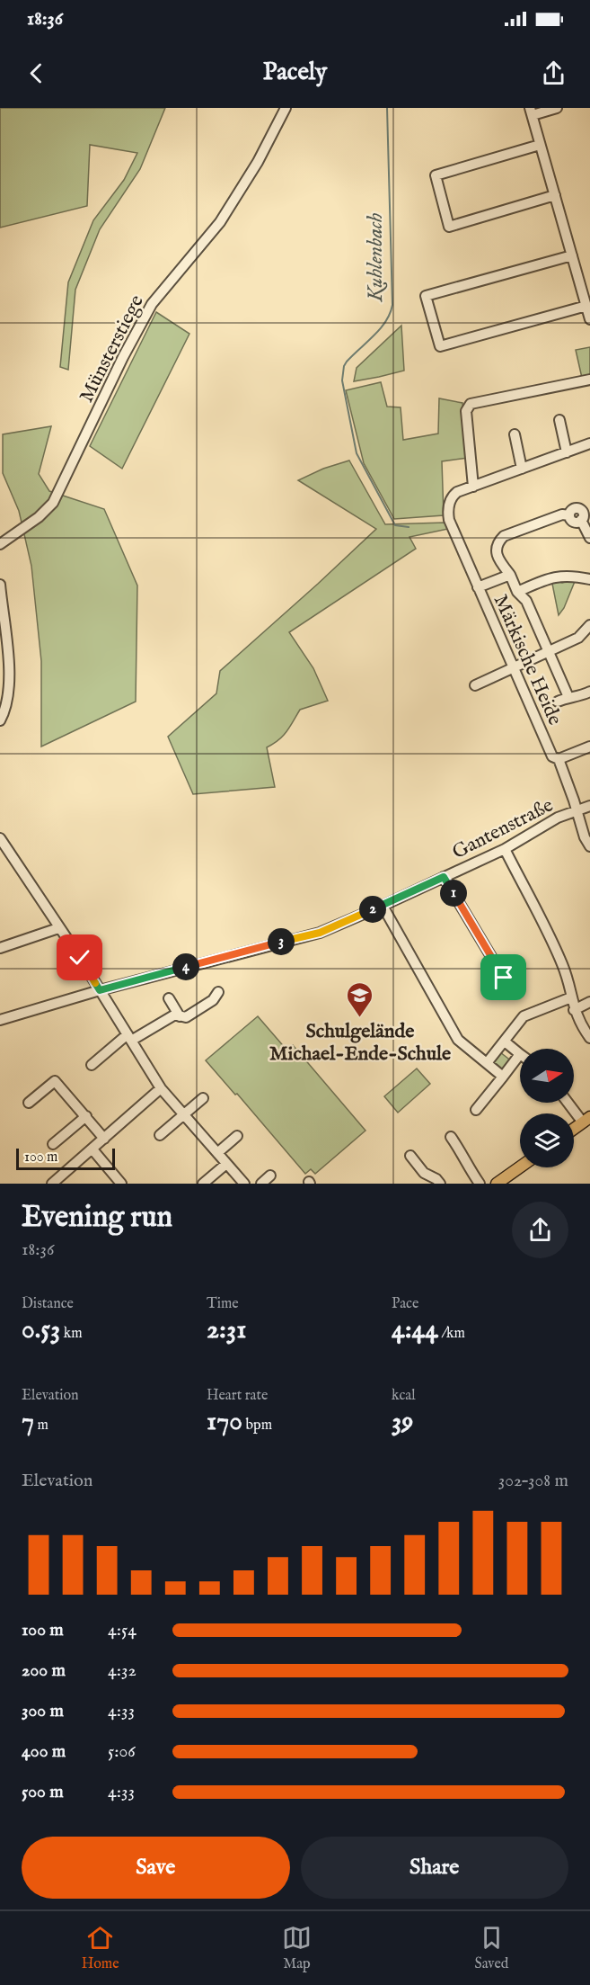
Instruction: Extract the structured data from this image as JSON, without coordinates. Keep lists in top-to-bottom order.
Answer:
{
  "streets": {
    "street": ["Münsterstiege", "Märkische Heide", "Gantenstraße"]
  },
  "crossings": [
    ["Märkische Heide", "Gantenstraße"]
  ],
  "water": ["Kuhlenbach"],
  "places": {
    "school or university": ["Schulgelände Michael-Ende-Schule"]
  },
  "scale_bar": "100 m",
  "north": "right",
  "page": {
    "status": "18:36",
    "header": "Pacely",
    "pins": [
      "1",
      "2",
      "3",
      "4"
    ],
    "scale": "100 m",
    "heading": ["Evening run", "18:36"],
    "stats": [
      ["Distance", "0.53 km"],
      ["Time", "2:31"],
      ["Pace", "4:44 /km"],
      ["Elevation", "7 m"],
      ["Heart rate", "170 bpm"],
      ["kcal", "39"]
    ],
    "chart": ["Elevation", "302–308 m"],
    "list": [
      {
        "name": "100 m",
        "note": "4:54"
      },
      {
        "name": "200 m",
        "note": "4:32"
      },
      {
        "name": "300 m",
        "note": "4:33"
      },
      {
        "name": "400 m",
        "note": "5:06"
      },
      {
        "name": "500 m",
        "note": "4:33"
      }
    ],
    "buttons": ["Save", "Share"],
    "tabs": ["Home", "Map", "Saved"]
  }
}
